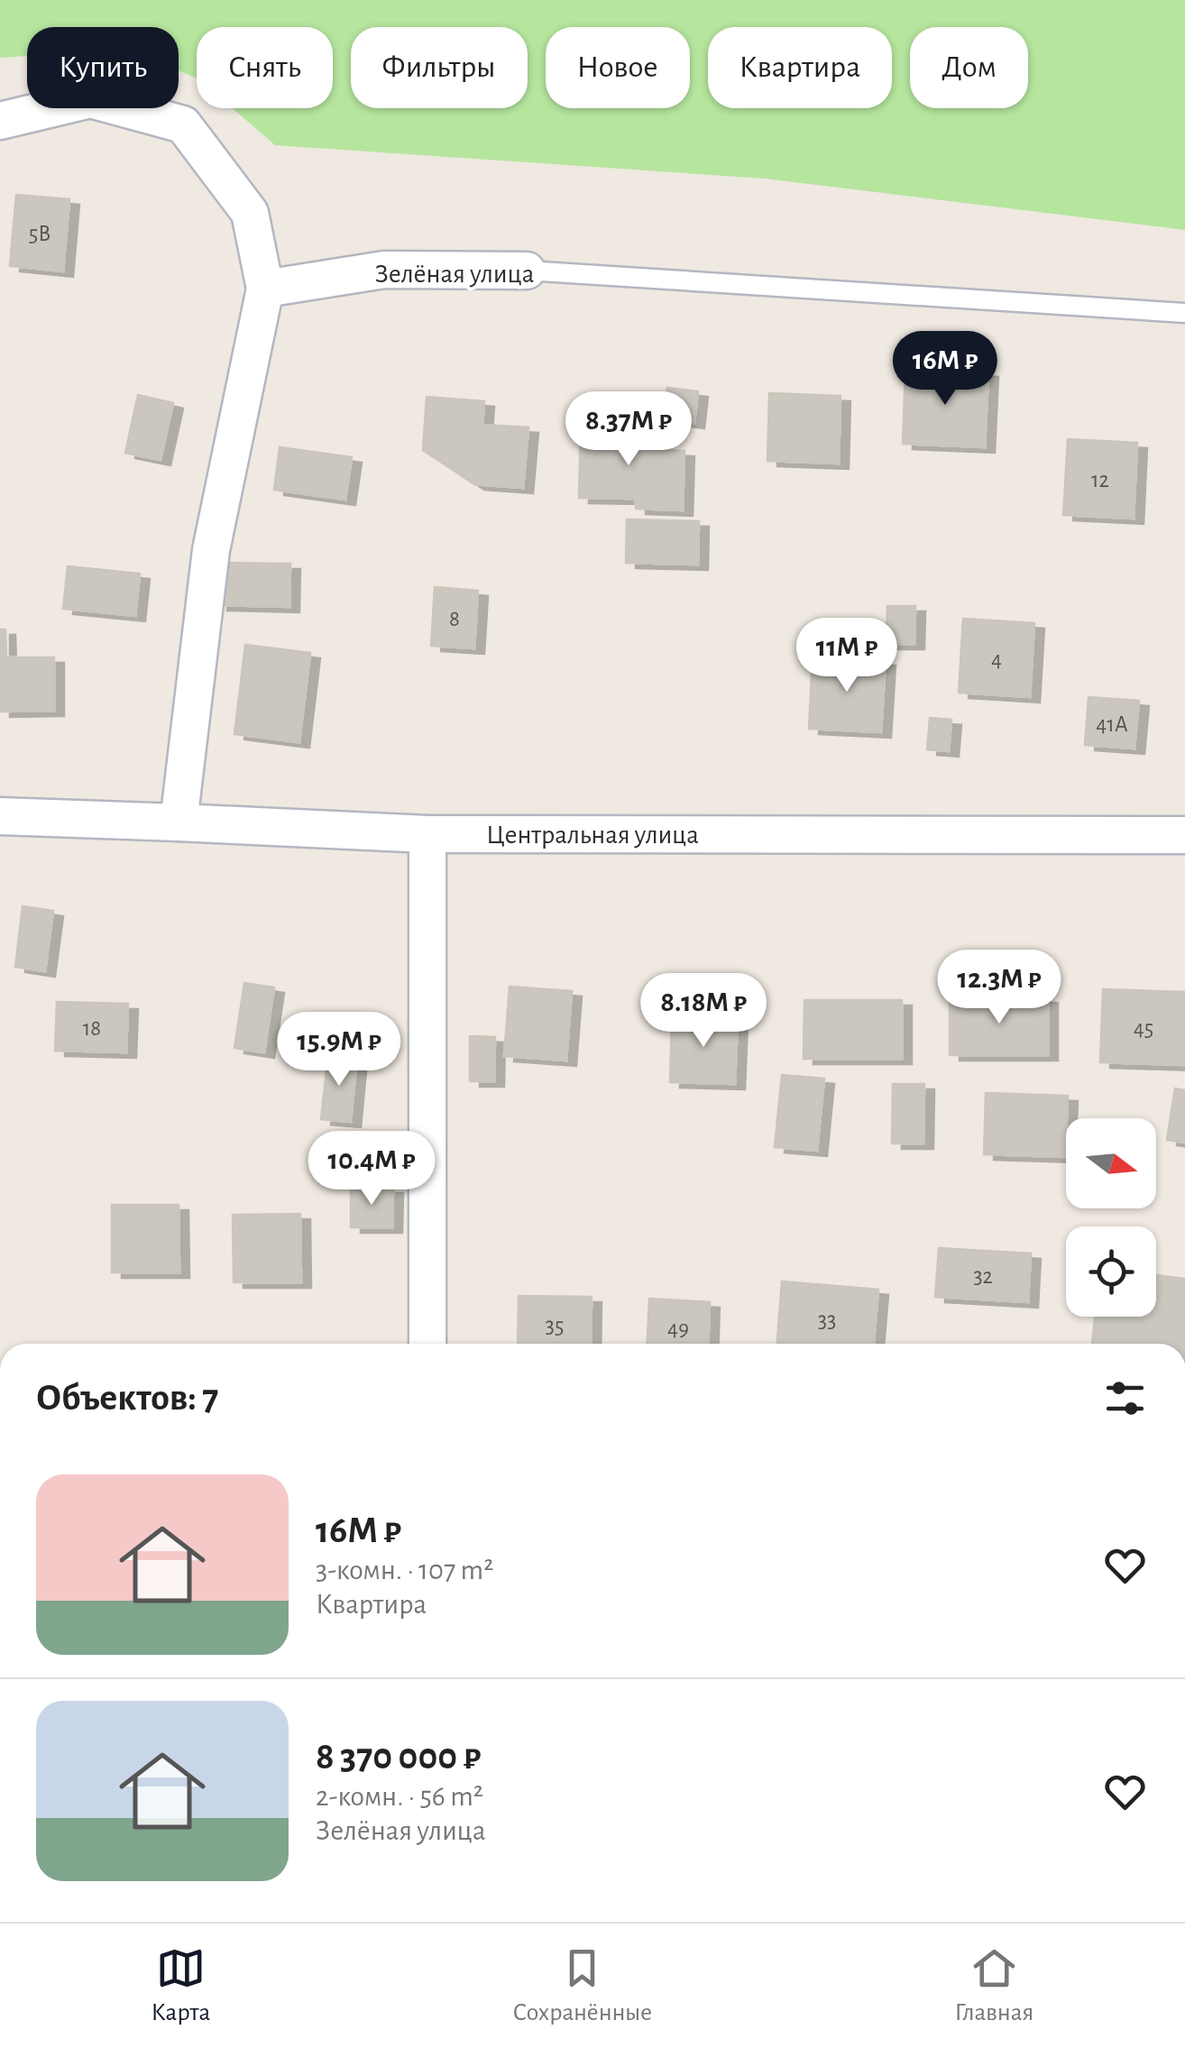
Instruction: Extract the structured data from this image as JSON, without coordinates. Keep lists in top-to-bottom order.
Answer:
{
  "streets": {
    "street": ["Зелёная улица", "Центральная улица"]
  },
  "house_numbers": [
    "5В",
    "12",
    "8",
    "4",
    "41А",
    "18",
    "45",
    "32",
    "33",
    "35",
    "49"
  ],
  "north": "right",
  "page": {
    "chip": [
      "Купить",
      "Снять",
      "Фильтры",
      "Новое",
      "Квартира",
      "Дом"
    ],
    "price": [
      "16M ₽",
      "8.37M ₽",
      "11M ₽",
      "12.3M ₽",
      "8.18M ₽",
      "15.9M ₽",
      "10.4M ₽"
    ],
    "heading": "Объектов: 7",
    "list": [
      {
        "name": "16M ₽",
        "note": "3-комн. · 107 m² · Квартира"
      },
      {
        "name": "8 370 000 ₽",
        "note": "2-комн. · 56 m² · Зелёная улица"
      }
    ],
    "tabs": ["Карта", "Сохранённые", "Главная"]
  }
}
